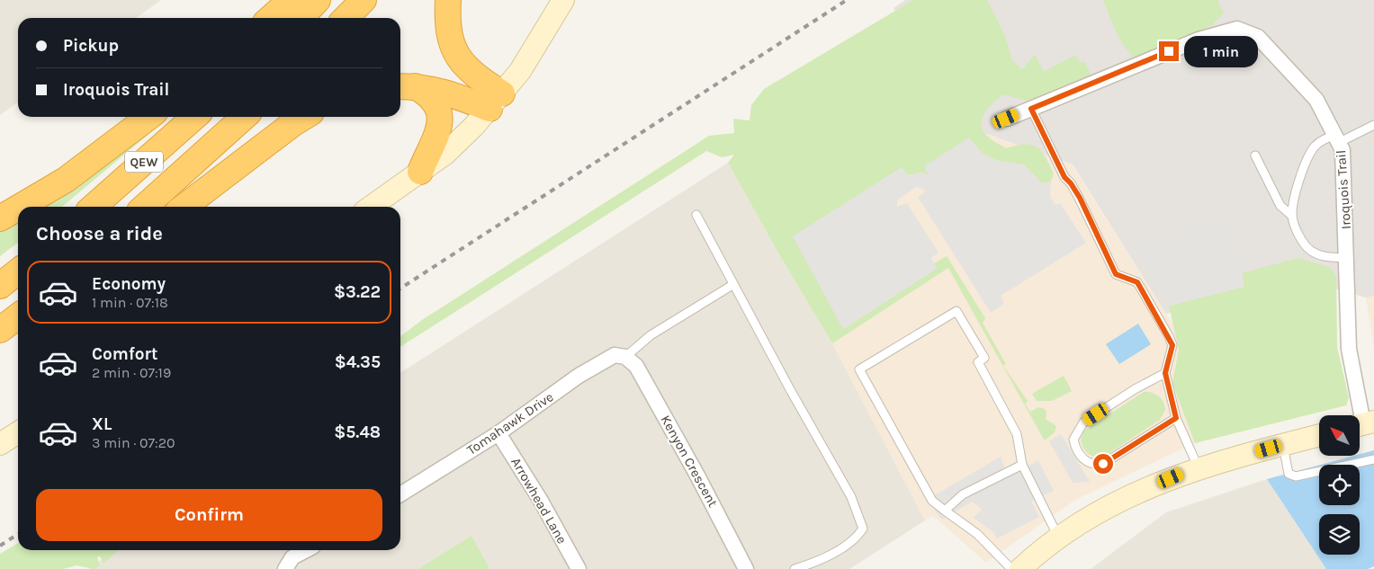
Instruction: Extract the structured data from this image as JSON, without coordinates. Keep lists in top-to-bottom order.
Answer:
{
  "streets": {
    "highway": ["QEW"],
    "street": [
      "Iroquois Trail",
      "Tomahawk Drive",
      "Kenyon Crescent",
      "Arrowhead Lane"
    ]
  },
  "crossings": [
    ["Tomahawk Drive", "Kenyon Crescent"],
    ["Tomahawk Drive", "Arrowhead Lane"]
  ],
  "north": "top left",
  "page": {
    "banner": ["Pickup", "Iroquois Trail"],
    "bubble": "1 min",
    "heading": "Choose a ride",
    "list": [
      {
        "name": "Economy",
        "note": "1 min · 07:18",
        "value": "$3.22"
      },
      {
        "name": "Comfort",
        "note": "2 min · 07:19",
        "value": "$4.35"
      },
      {
        "name": "XL",
        "note": "3 min · 07:20",
        "value": "$5.48"
      }
    ],
    "buttons": "Confirm"
  }
}
